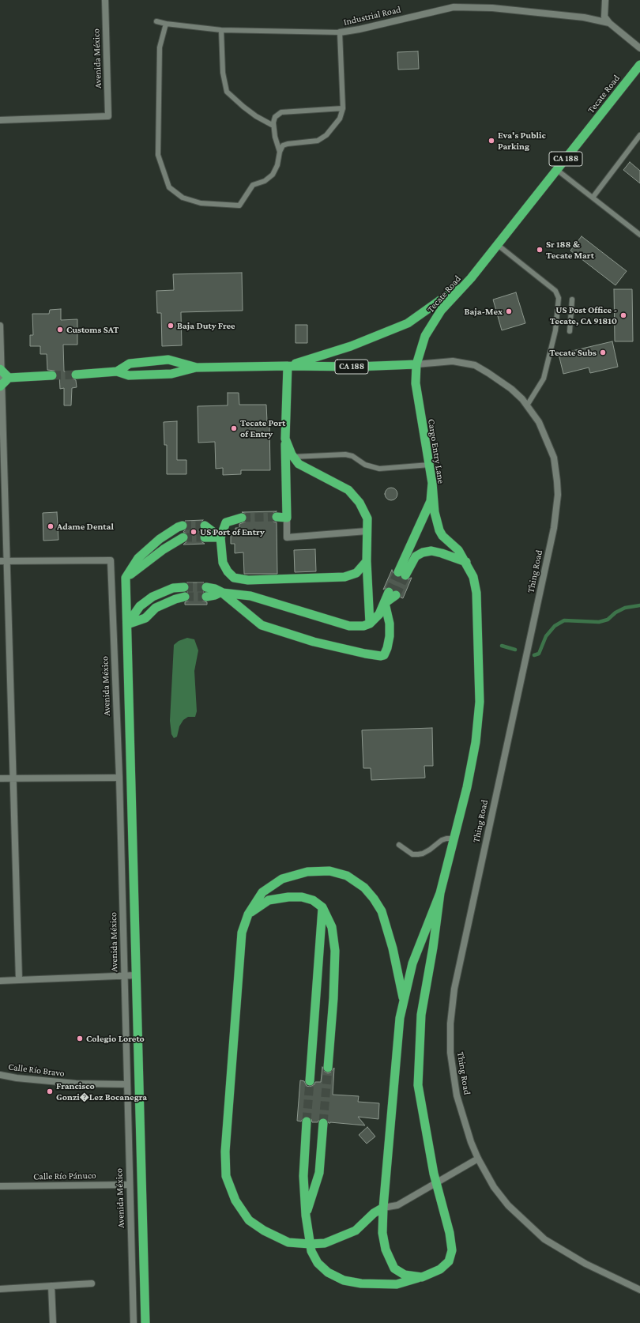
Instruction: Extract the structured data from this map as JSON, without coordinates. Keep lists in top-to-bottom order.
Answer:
{
  "streets": {
    "highway": ["Tecate Road", "CA 188", "Cargo Entry Lane"],
    "street": [
      "Industrial Road",
      "Avenida México",
      "Thing Road",
      "Calle Río Bravo",
      "Calle Río Pánuco"
    ]
  },
  "crossings": [
    ["Avenida México", "Calle Río Bravo"],
    ["Avenida México", "Calle Río Pánuco"],
    ["Tecate Road", "CA 188"],
    ["Tecate Road", "Cargo Entry Lane"],
    ["Tecate Road", "Thing Road"],
    ["CA 188", "Cargo Entry Lane"],
    ["CA 188", "Thing Road"],
    ["Cargo Entry Lane", "Thing Road"]
  ],
  "places": [
    "Eva's Public Parking",
    "Sr 188 & Tecate Mart",
    "Baja-Mex",
    "US Post Office - Tecate, CA 91810",
    "Baja Duty Free",
    "Customs SAT",
    "Tecate Subs",
    "Tecate Port of Entry",
    "Adame Dental",
    "US Port of Entry",
    "Colegio Loreto",
    "Francisco Gonzi�Lez Bocanegra"
  ]
}
